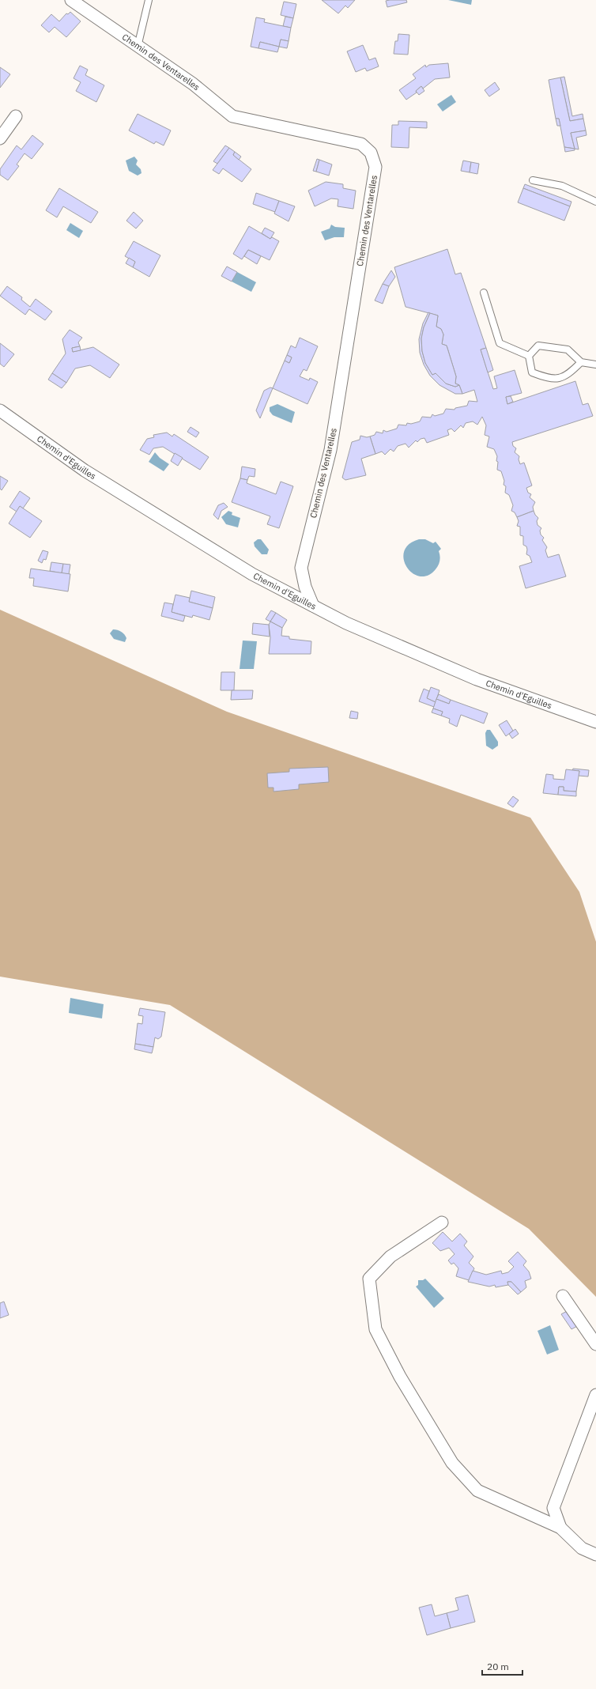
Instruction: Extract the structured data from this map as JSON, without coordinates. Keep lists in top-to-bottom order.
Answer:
{
  "streets": {
    "street": ["Chemin des Ventarelles", "Chemin d'Eguilles"]
  },
  "crossings": [
    ["Chemin des Ventarelles", "Chemin d'Eguilles"]
  ],
  "scale_bar": "20 m"
}
